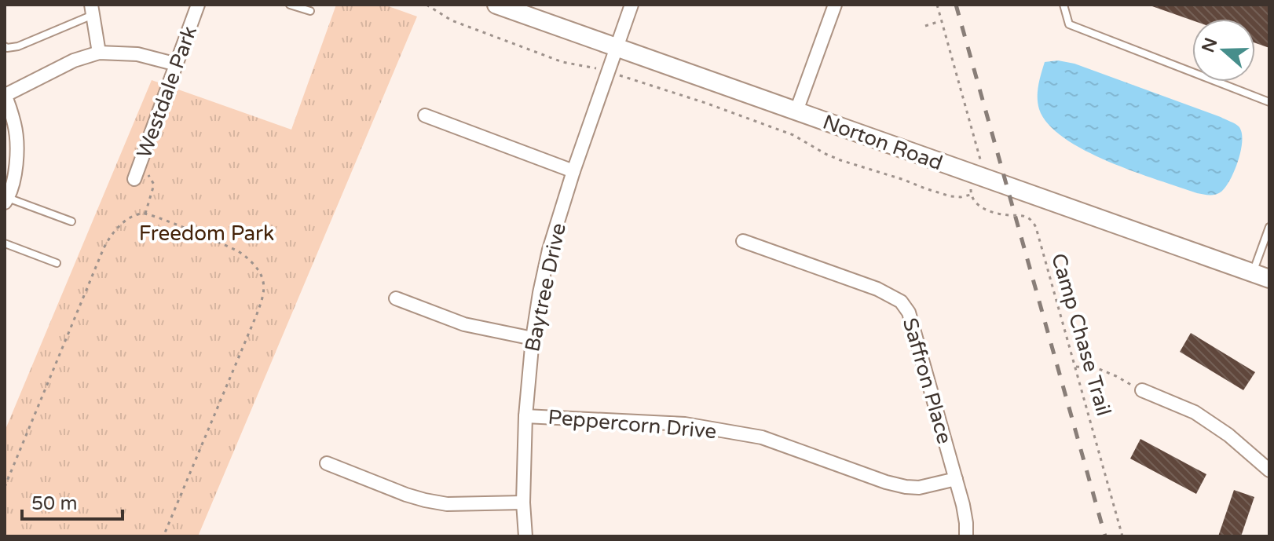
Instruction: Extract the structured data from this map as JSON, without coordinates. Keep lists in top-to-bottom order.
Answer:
{
  "streets": {
    "main road": ["Norton Road"],
    "street": [
      "Westdale Park",
      "Baytree Drive",
      "Saffron Place",
      "Peppercorn Drive"
    ],
    "path": ["Camp Chase Trail"]
  },
  "crossings": [
    ["Norton Road", "Baytree Drive"],
    ["Baytree Drive", "Peppercorn Drive"],
    ["Saffron Place", "Peppercorn Drive"]
  ],
  "parks": ["Freedom Park"],
  "scale_bar": "50 m",
  "north": "left"
}
